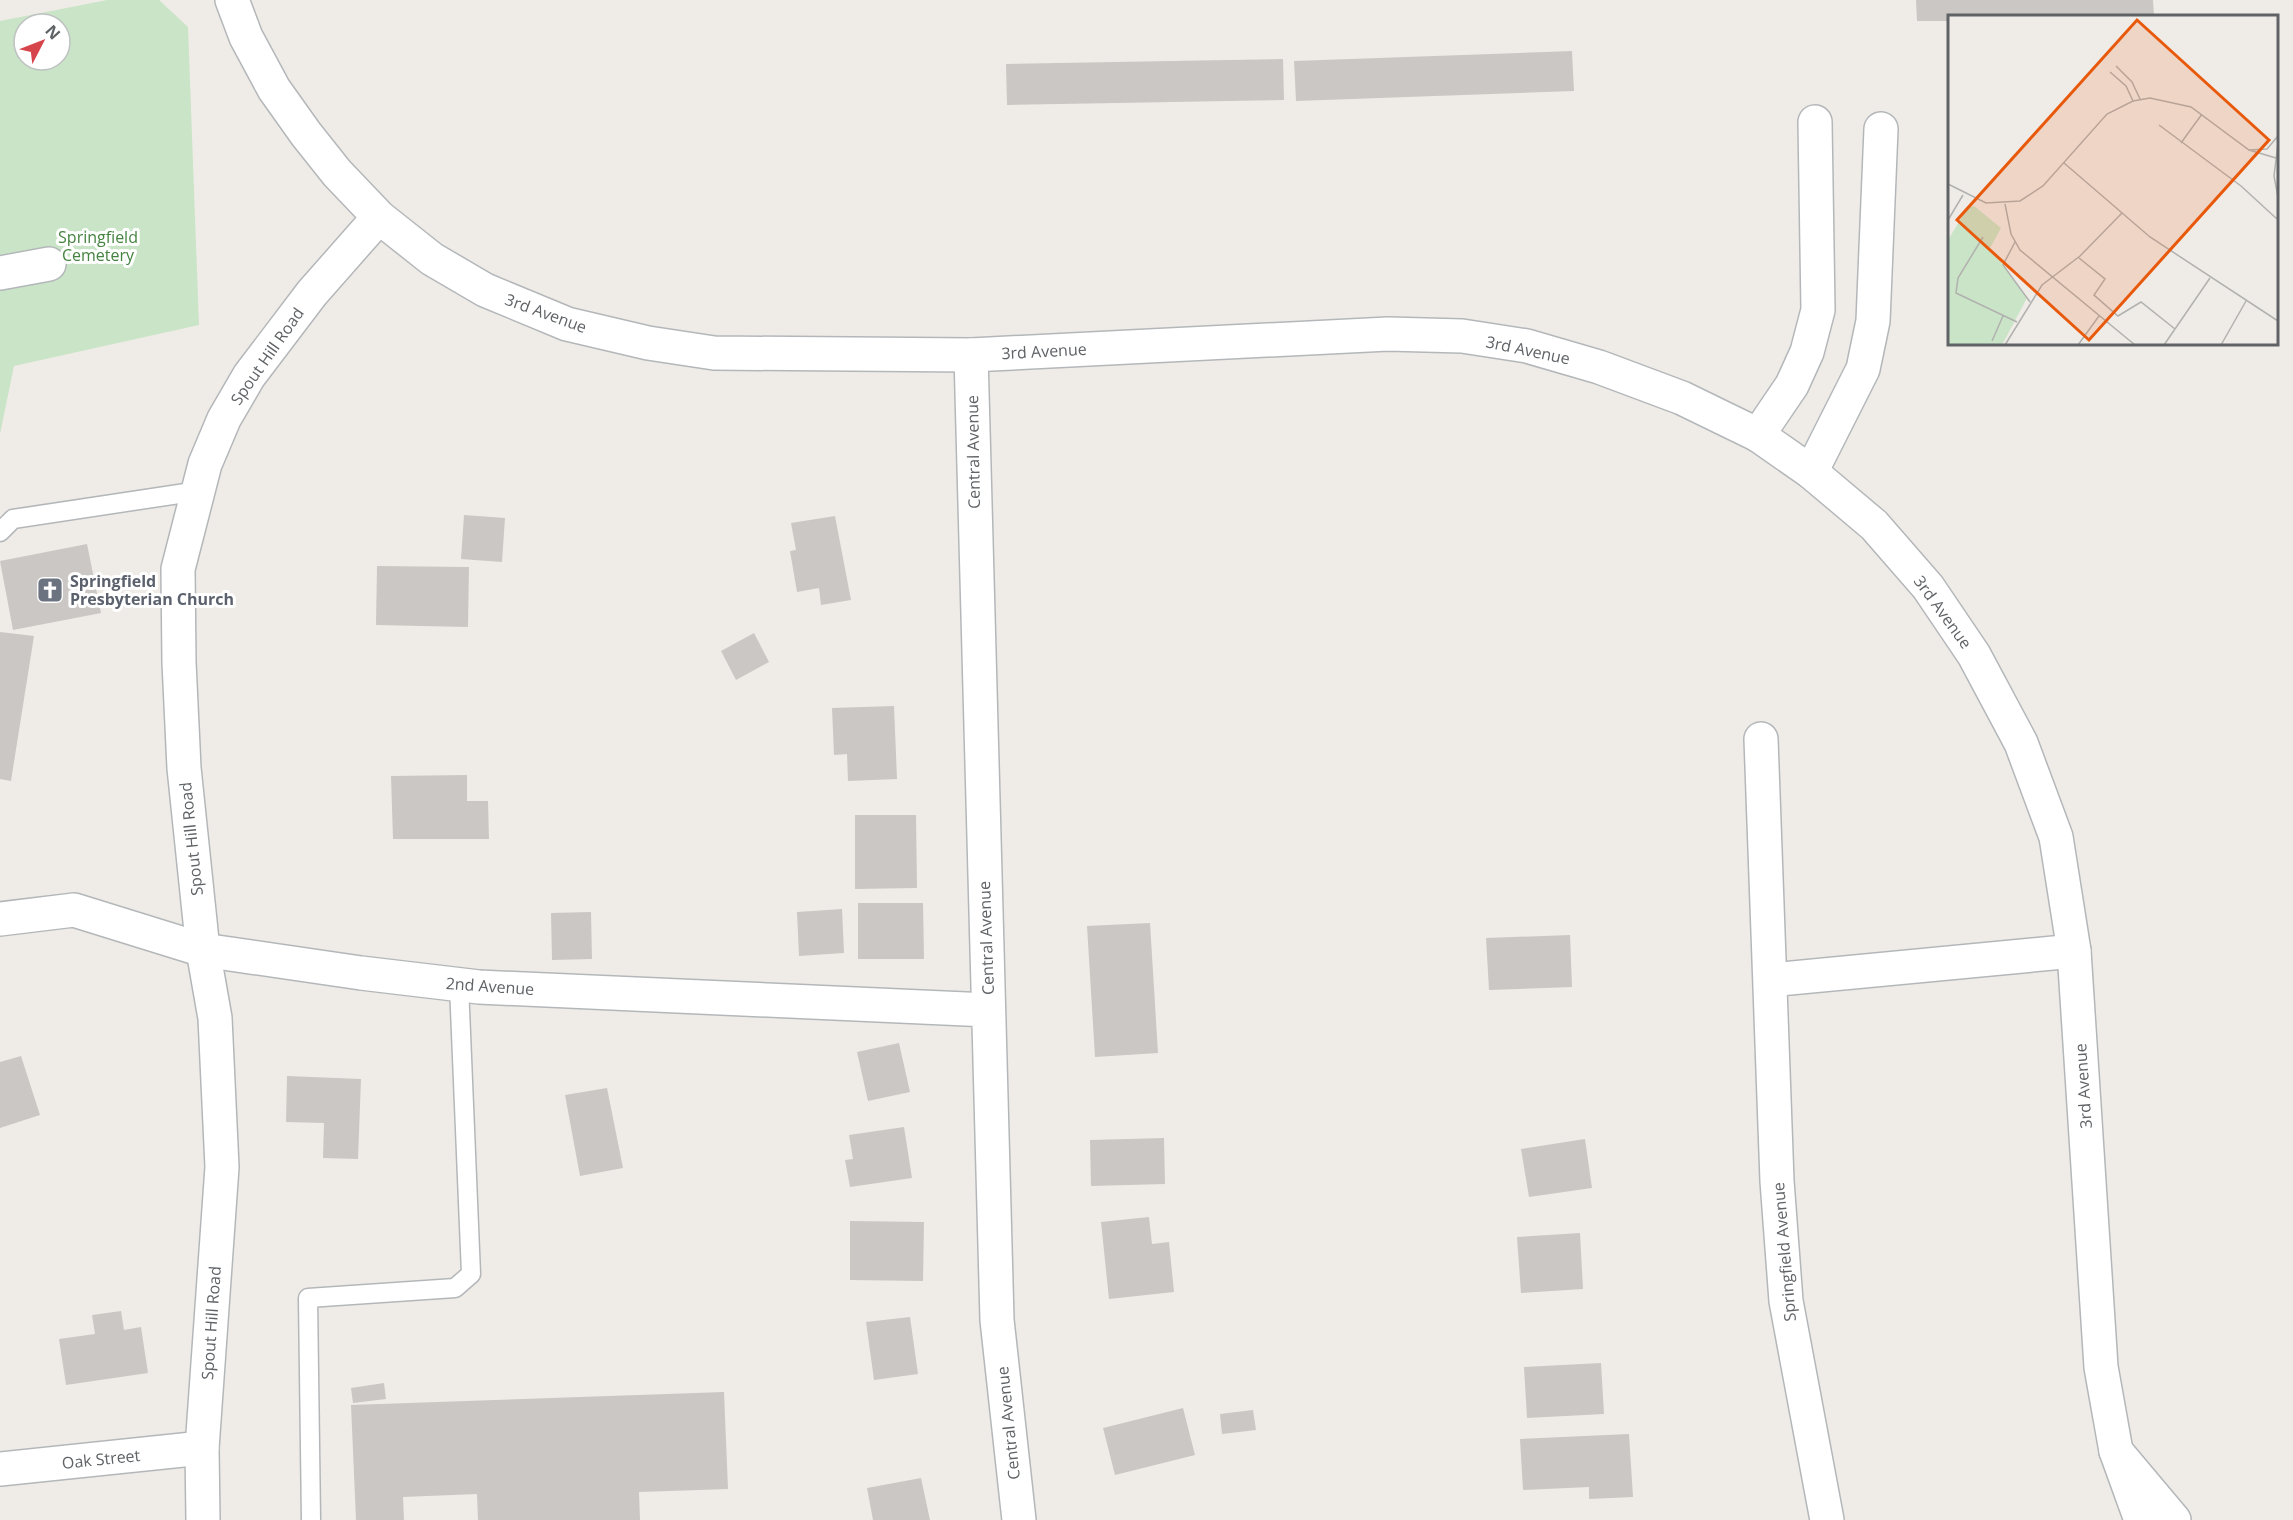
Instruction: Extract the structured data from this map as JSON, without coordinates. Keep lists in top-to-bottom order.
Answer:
{
  "streets": {
    "street": [
      "3rd Avenue",
      "Spout Hill Road",
      "Central Avenue",
      "2nd Avenue",
      "Springfield Avenue",
      "Oak Street"
    ]
  },
  "crossings": [
    ["3rd Avenue", "Spout Hill Road"],
    ["3rd Avenue", "Central Avenue"],
    ["Spout Hill Road", "2nd Avenue"],
    ["Spout Hill Road", "Oak Street"],
    ["Central Avenue", "2nd Avenue"]
  ],
  "parks": ["Springfield Cemetery"],
  "places": {
    "church": ["Springfield Presbyterian Church"]
  },
  "north": "top right"
}
